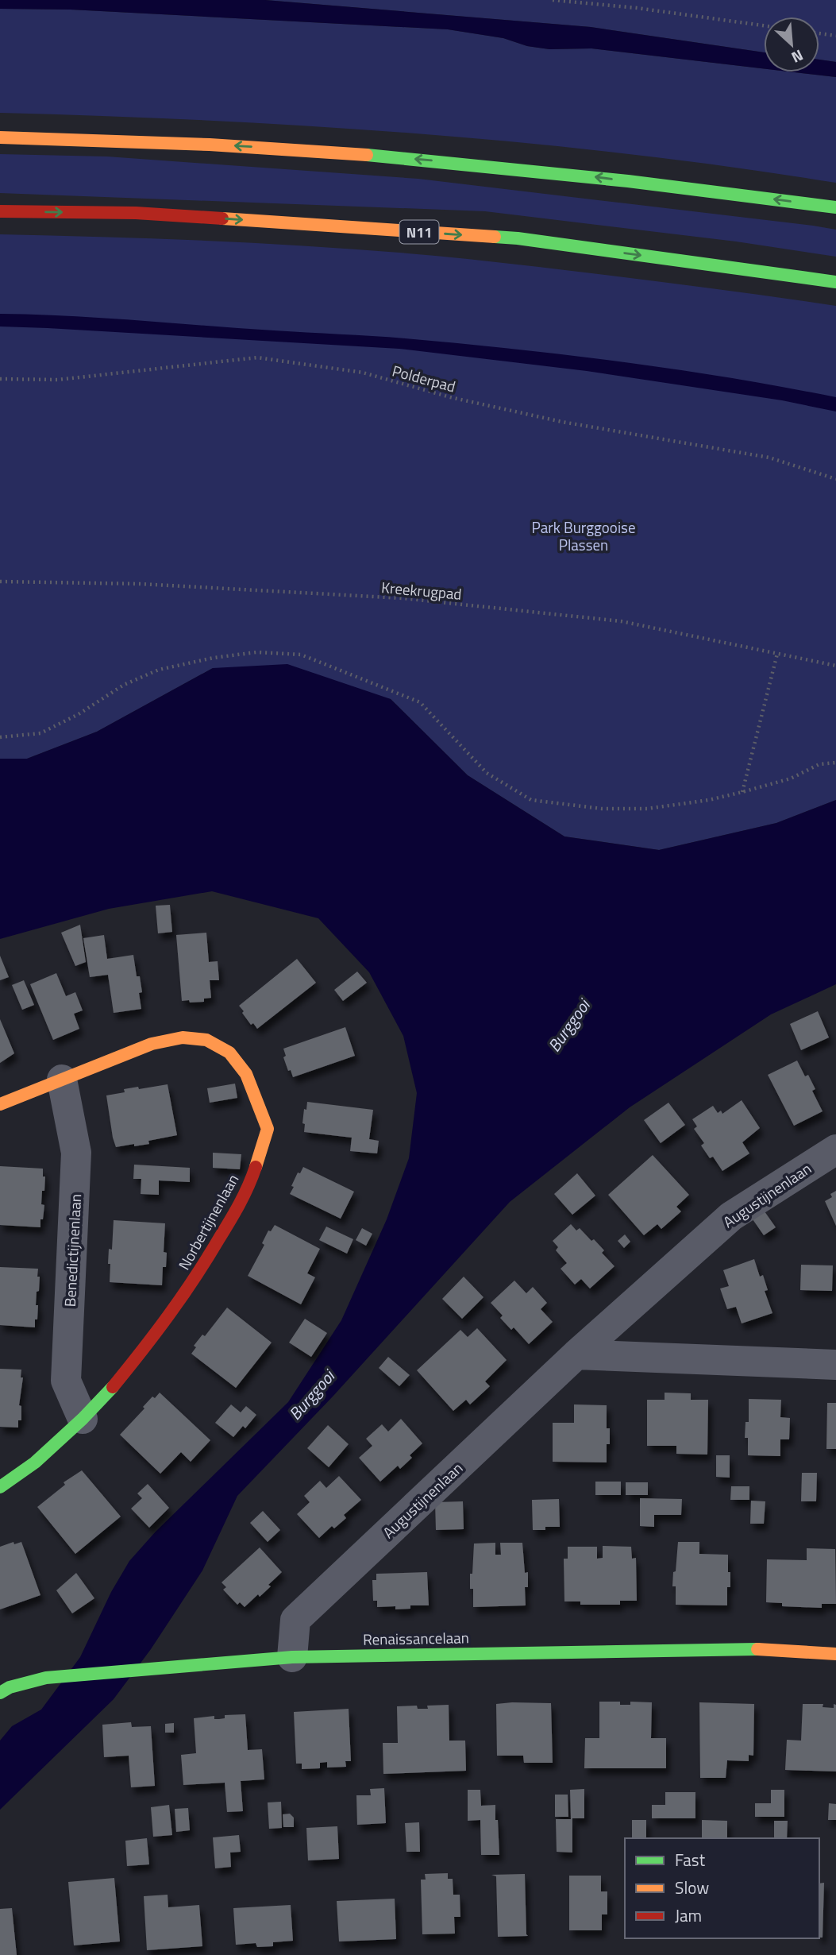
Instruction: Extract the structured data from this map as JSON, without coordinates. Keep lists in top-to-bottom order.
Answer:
{
  "streets": {
    "main road": ["N11", "Norbertijnenlaan", "Renaissancelaan"],
    "street": ["Augustijnenlaan", "Benedictijnenlaan"],
    "path": ["Polderpad", "Kreekrugpad"]
  },
  "crossings": [
    ["Augustijnenlaan", "Renaissancelaan"],
    ["Norbertijnenlaan", "Benedictijnenlaan"]
  ],
  "water": ["Burggooi"],
  "parks": ["Park Burggooise Plassen"],
  "legend": ["Fast", "Slow", "Jam"],
  "north": "bottom right"
}
